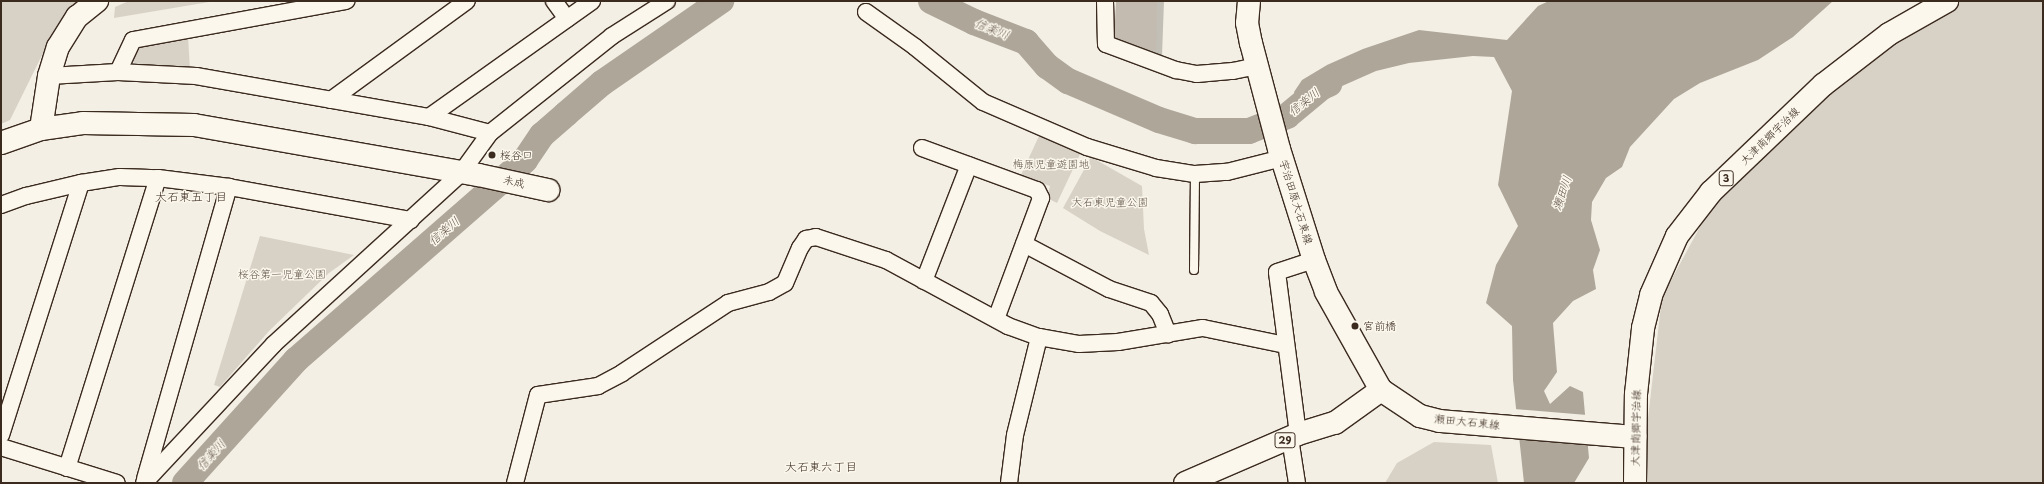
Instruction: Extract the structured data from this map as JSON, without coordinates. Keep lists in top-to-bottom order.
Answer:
{
  "streets": {
    "main road": [
      "大津南郷宇治線",
      "3",
      "未成",
      "宇治田原大石東線",
      "瀬田大石東線",
      "29"
    ]
  },
  "crossings": [
    ["大津南郷宇治線", "瀬田大石東線"],
    ["宇治田原大石東線", "瀬田大石東線"],
    ["宇治田原大石東線", "29"],
    ["瀬田大石東線", "29"]
  ],
  "districts": ["大石東五丁目", "大石東六丁目"],
  "water": ["信楽川", "瀬田川"],
  "parks": ["梅原児童遊園地", "大石東児童公園", "桜谷第一児童公園"],
  "places": ["桜谷口", "宮前橋"]
}
